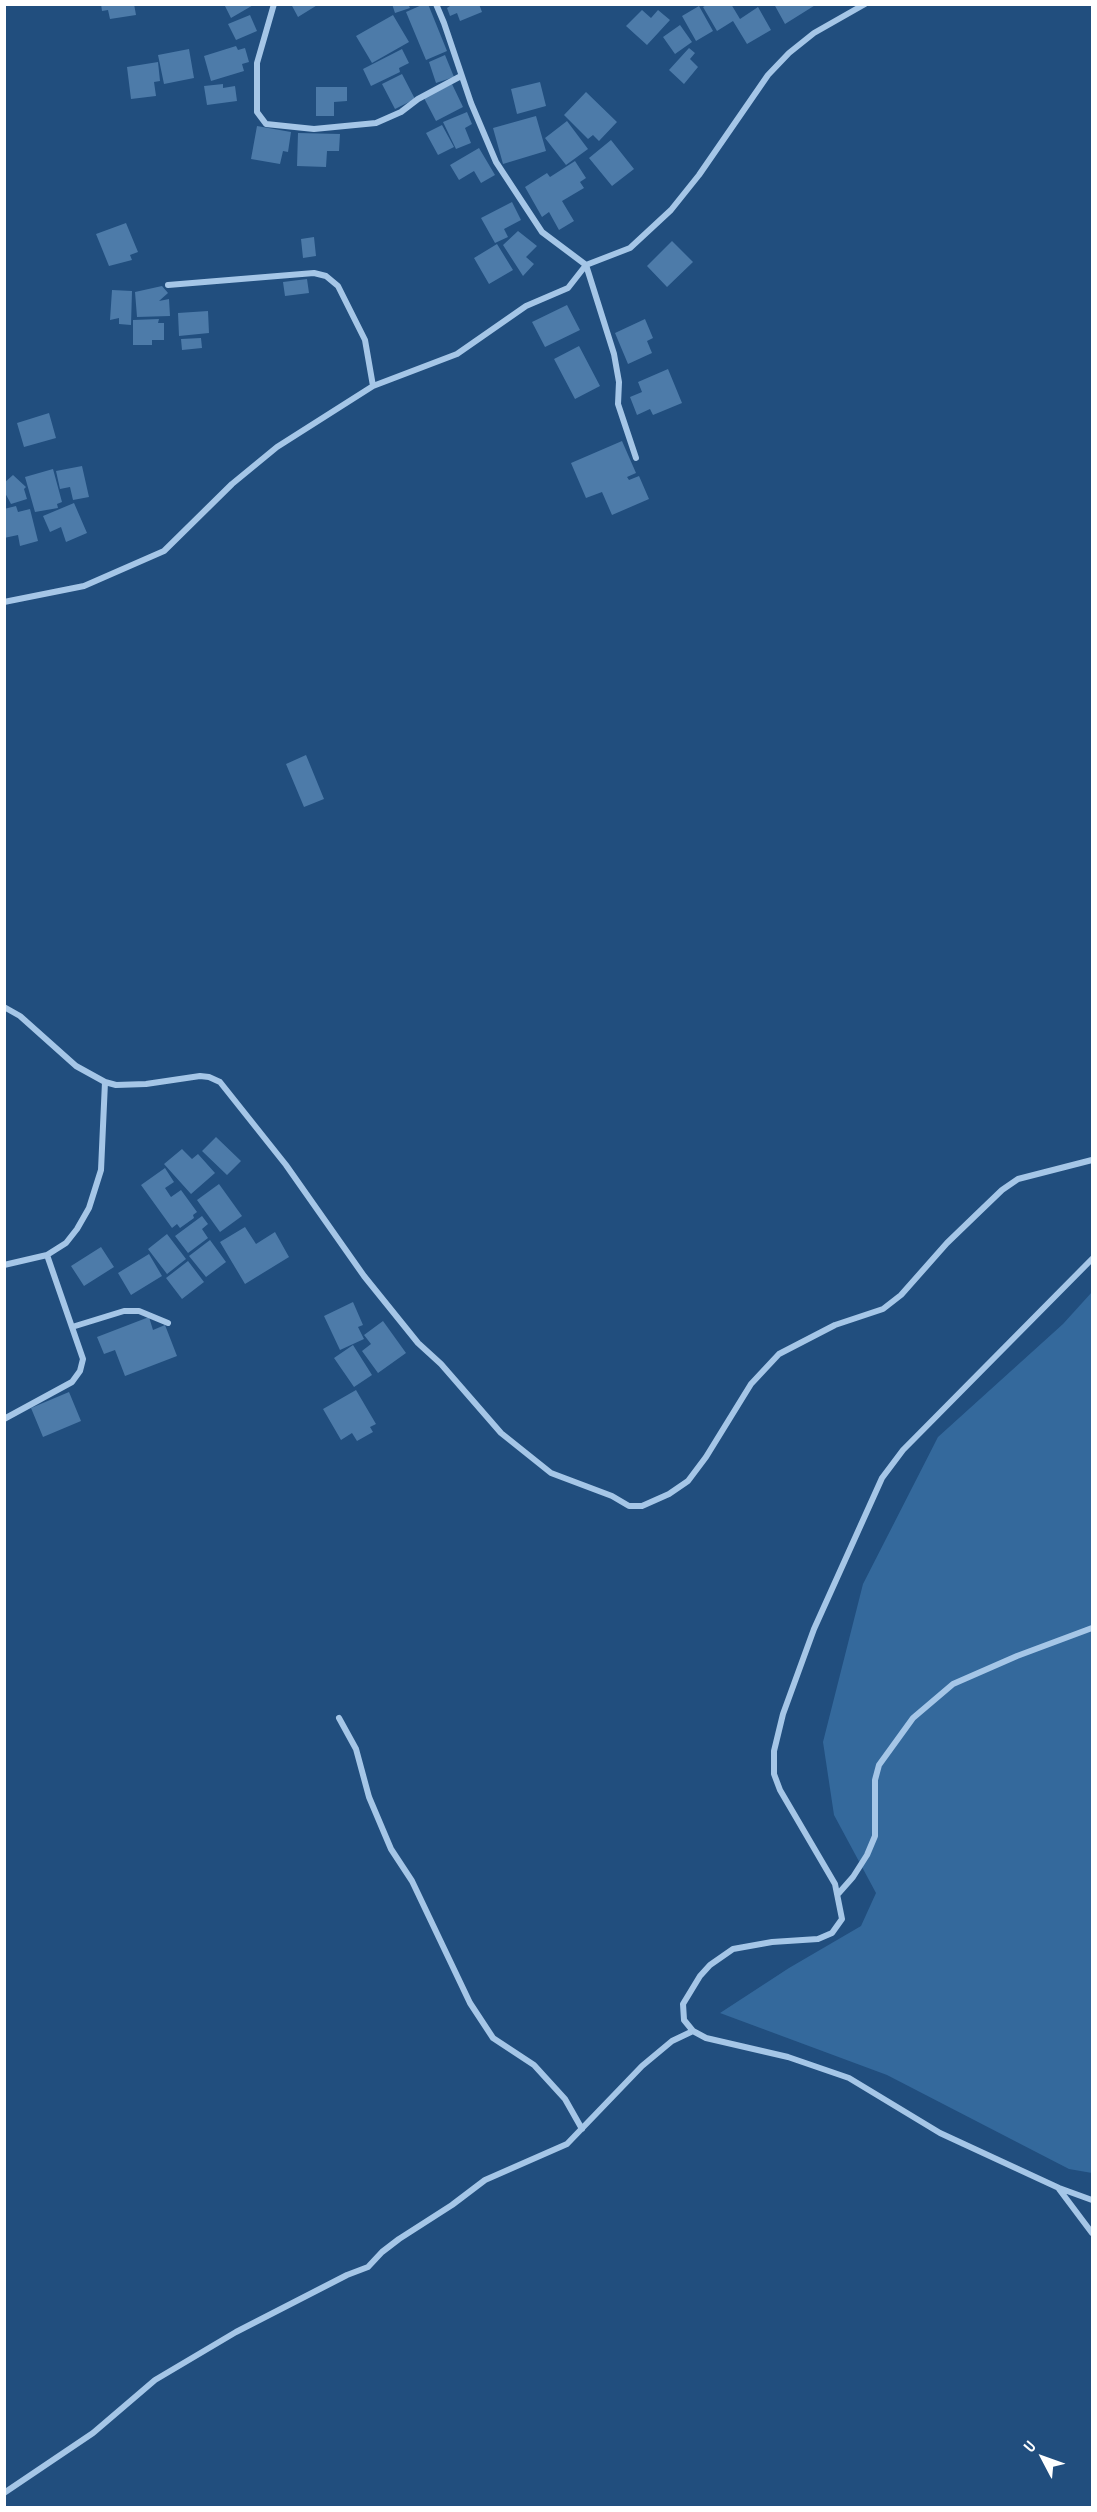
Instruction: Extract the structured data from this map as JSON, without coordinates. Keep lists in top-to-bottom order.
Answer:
{
  "north": "top left"
}
